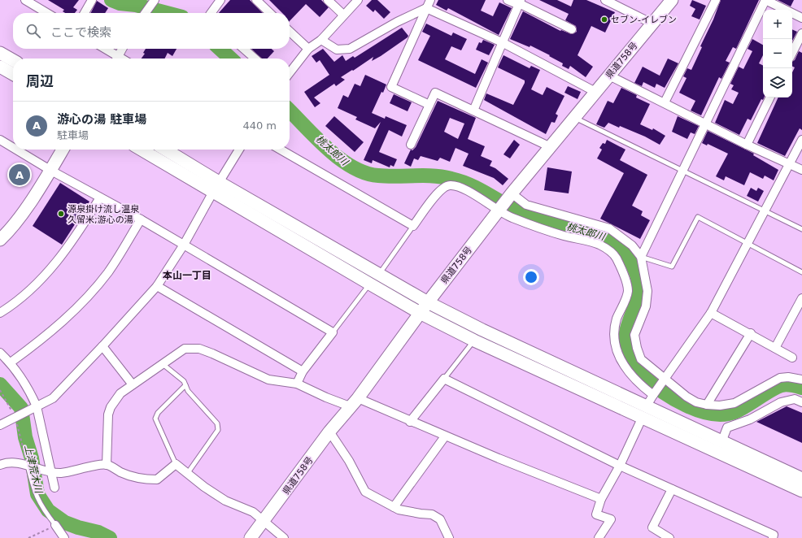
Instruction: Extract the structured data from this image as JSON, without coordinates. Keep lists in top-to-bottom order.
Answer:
{
  "streets": {
    "street": ["県道758号"]
  },
  "districts": ["本山一丁目"],
  "water": ["桃太郎川", "上津荒木川"],
  "places": ["セブン-イレブン", "源泉掛け流し温泉 久留米;游心の湯"],
  "page": {
    "map_buttons": ["+", "−"],
    "search": "ここで検索",
    "heading": "周辺",
    "list": [
      {
        "mark": "A",
        "name": "游心の湯 駐車場",
        "note": "駐車場",
        "value": "440 m"
      }
    ],
    "pins": "A"
  }
}
